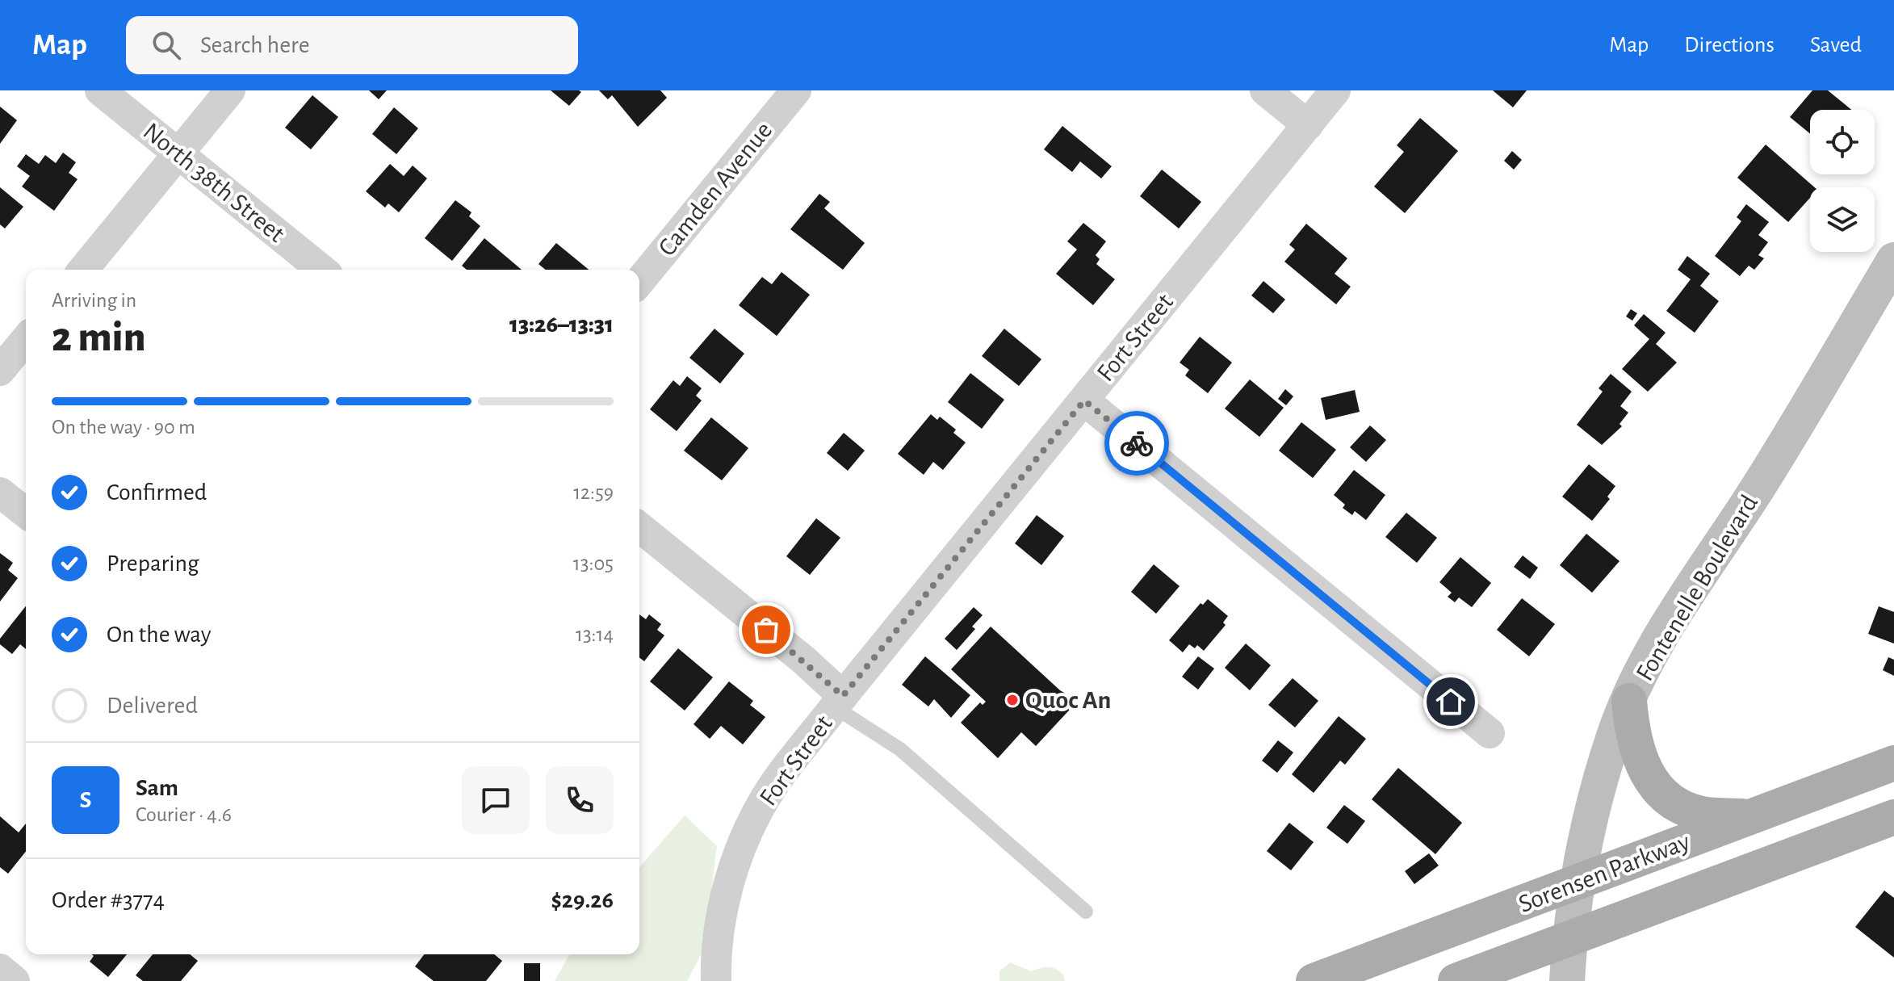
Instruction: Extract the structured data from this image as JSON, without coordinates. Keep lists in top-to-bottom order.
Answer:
{
  "streets": {
    "main road": ["Fontenelle Boulevard", "Sorensen Parkway"],
    "street": ["North 38th Street", "Camden Avenue", "Fort Street"]
  },
  "crossings": [
    ["Fontenelle Boulevard", "Sorensen Parkway"]
  ],
  "places": ["Quoc An"],
  "page": {
    "header": "Map",
    "search": "Search here",
    "nav": ["Map", "Directions", "Saved"],
    "heading": ["2 min", "Arriving in", "13:26–13:31"],
    "panel": [
      "Sam",
      "Courier · 4.6",
      "Order #3774",
      "$29.26"
    ],
    "bar": "On the way · 90 m",
    "list": [
      ["Confirmed", "12:59"],
      ["Preparing", "13:05"],
      ["On the way", "13:14"],
      "Delivered"
    ],
    "round": "S"
  }
}
